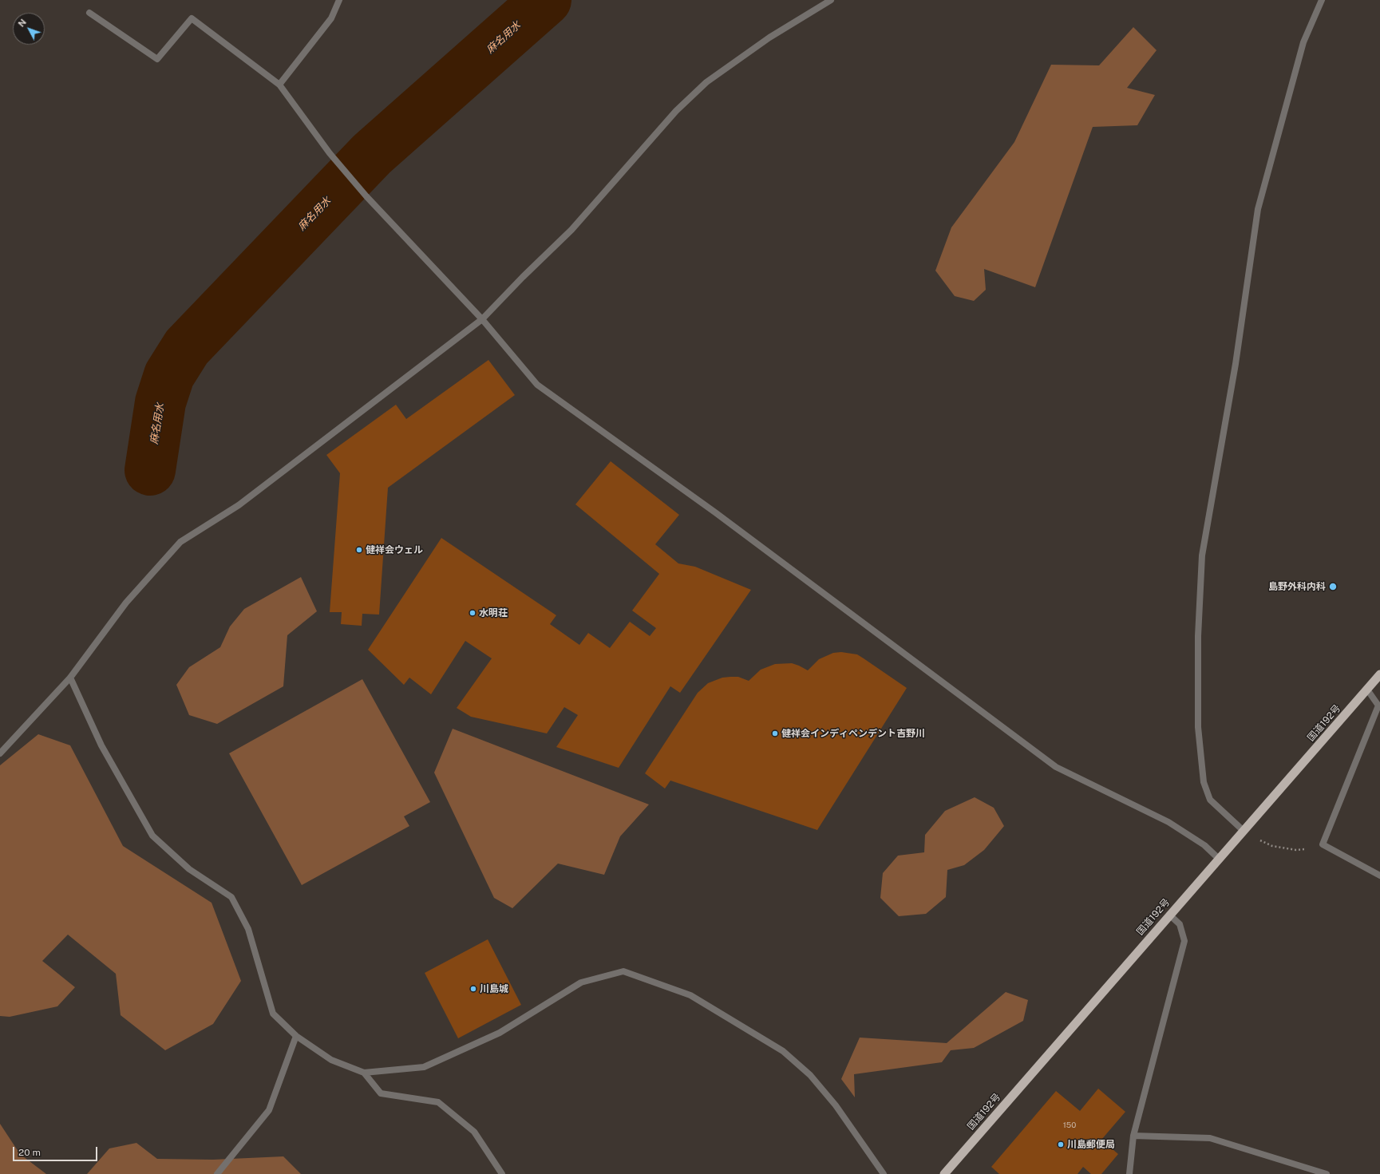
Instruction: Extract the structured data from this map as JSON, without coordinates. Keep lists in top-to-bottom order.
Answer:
{
  "streets": {
    "highway": ["国道192号"]
  },
  "water": ["麻名用水"],
  "places": [
    "健祥会ウェル",
    "島野外科内科",
    "水明荘",
    "健祥会インディペンデント吉野川",
    "川島城",
    "川島郵便局"
  ],
  "house_numbers": ["150"],
  "scale_bar": "20 m",
  "north": "top left"
}
